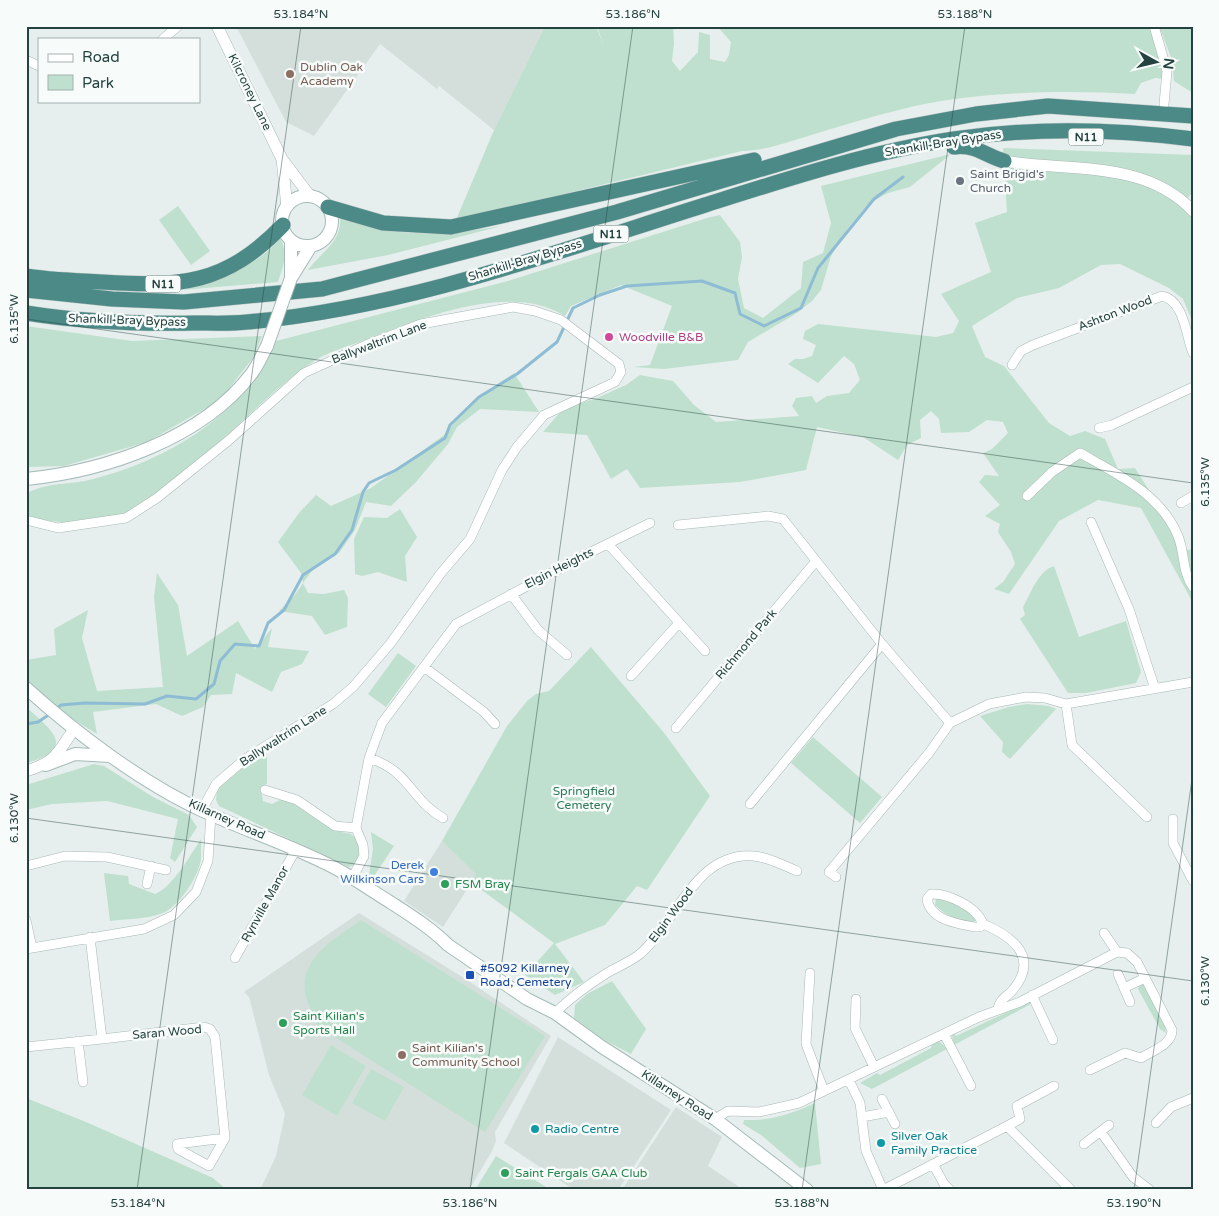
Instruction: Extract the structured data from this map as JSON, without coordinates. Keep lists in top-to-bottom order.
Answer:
{
  "streets": {
    "highway": ["N11", "Shankill-Bray Bypass"],
    "main road": ["Killarney Road"],
    "street": [
      "Kilcroney Lane",
      "Ashton Wood",
      "Ballywaltrim Lane",
      "Elgin Heights",
      "Richmond Park",
      "Rynville Manor",
      "Elgin Wood",
      "Saran Wood"
    ]
  },
  "crossings": [
    ["Kilcroney Lane", "N11"],
    ["N11", "Shankill-Bray Bypass"],
    ["Ballywaltrim Lane", "Killarney Road"],
    ["Elgin Heights", "Killarney Road"],
    ["Killarney Road", "Rynville Manor"],
    ["Killarney Road", "Elgin Wood"]
  ],
  "parks": ["Springfield Cemetery"],
  "places": {
    "other": [
      "Dublin Oak Academy",
      "Saint Brigid's Church",
      "Woodville B&B",
      "Derek Wilkinson Cars",
      "FSM Bray",
      "Saint Kilian's Sports Hall",
      "Saint Kilian's Community School",
      "Radio Centre",
      "Silver Oak Family Practice",
      "Saint Fergals GAA Club"
    ],
    "transit": ["#5092 Killarney Road, Cemetery"]
  },
  "legend": ["Road", "Park"],
  "north": "right",
  "coordinates": [
    "53.184°N",
    "53.186°N",
    "53.188°N",
    "6.135°W",
    "6.130°W",
    "53.190°N"
  ]
}
